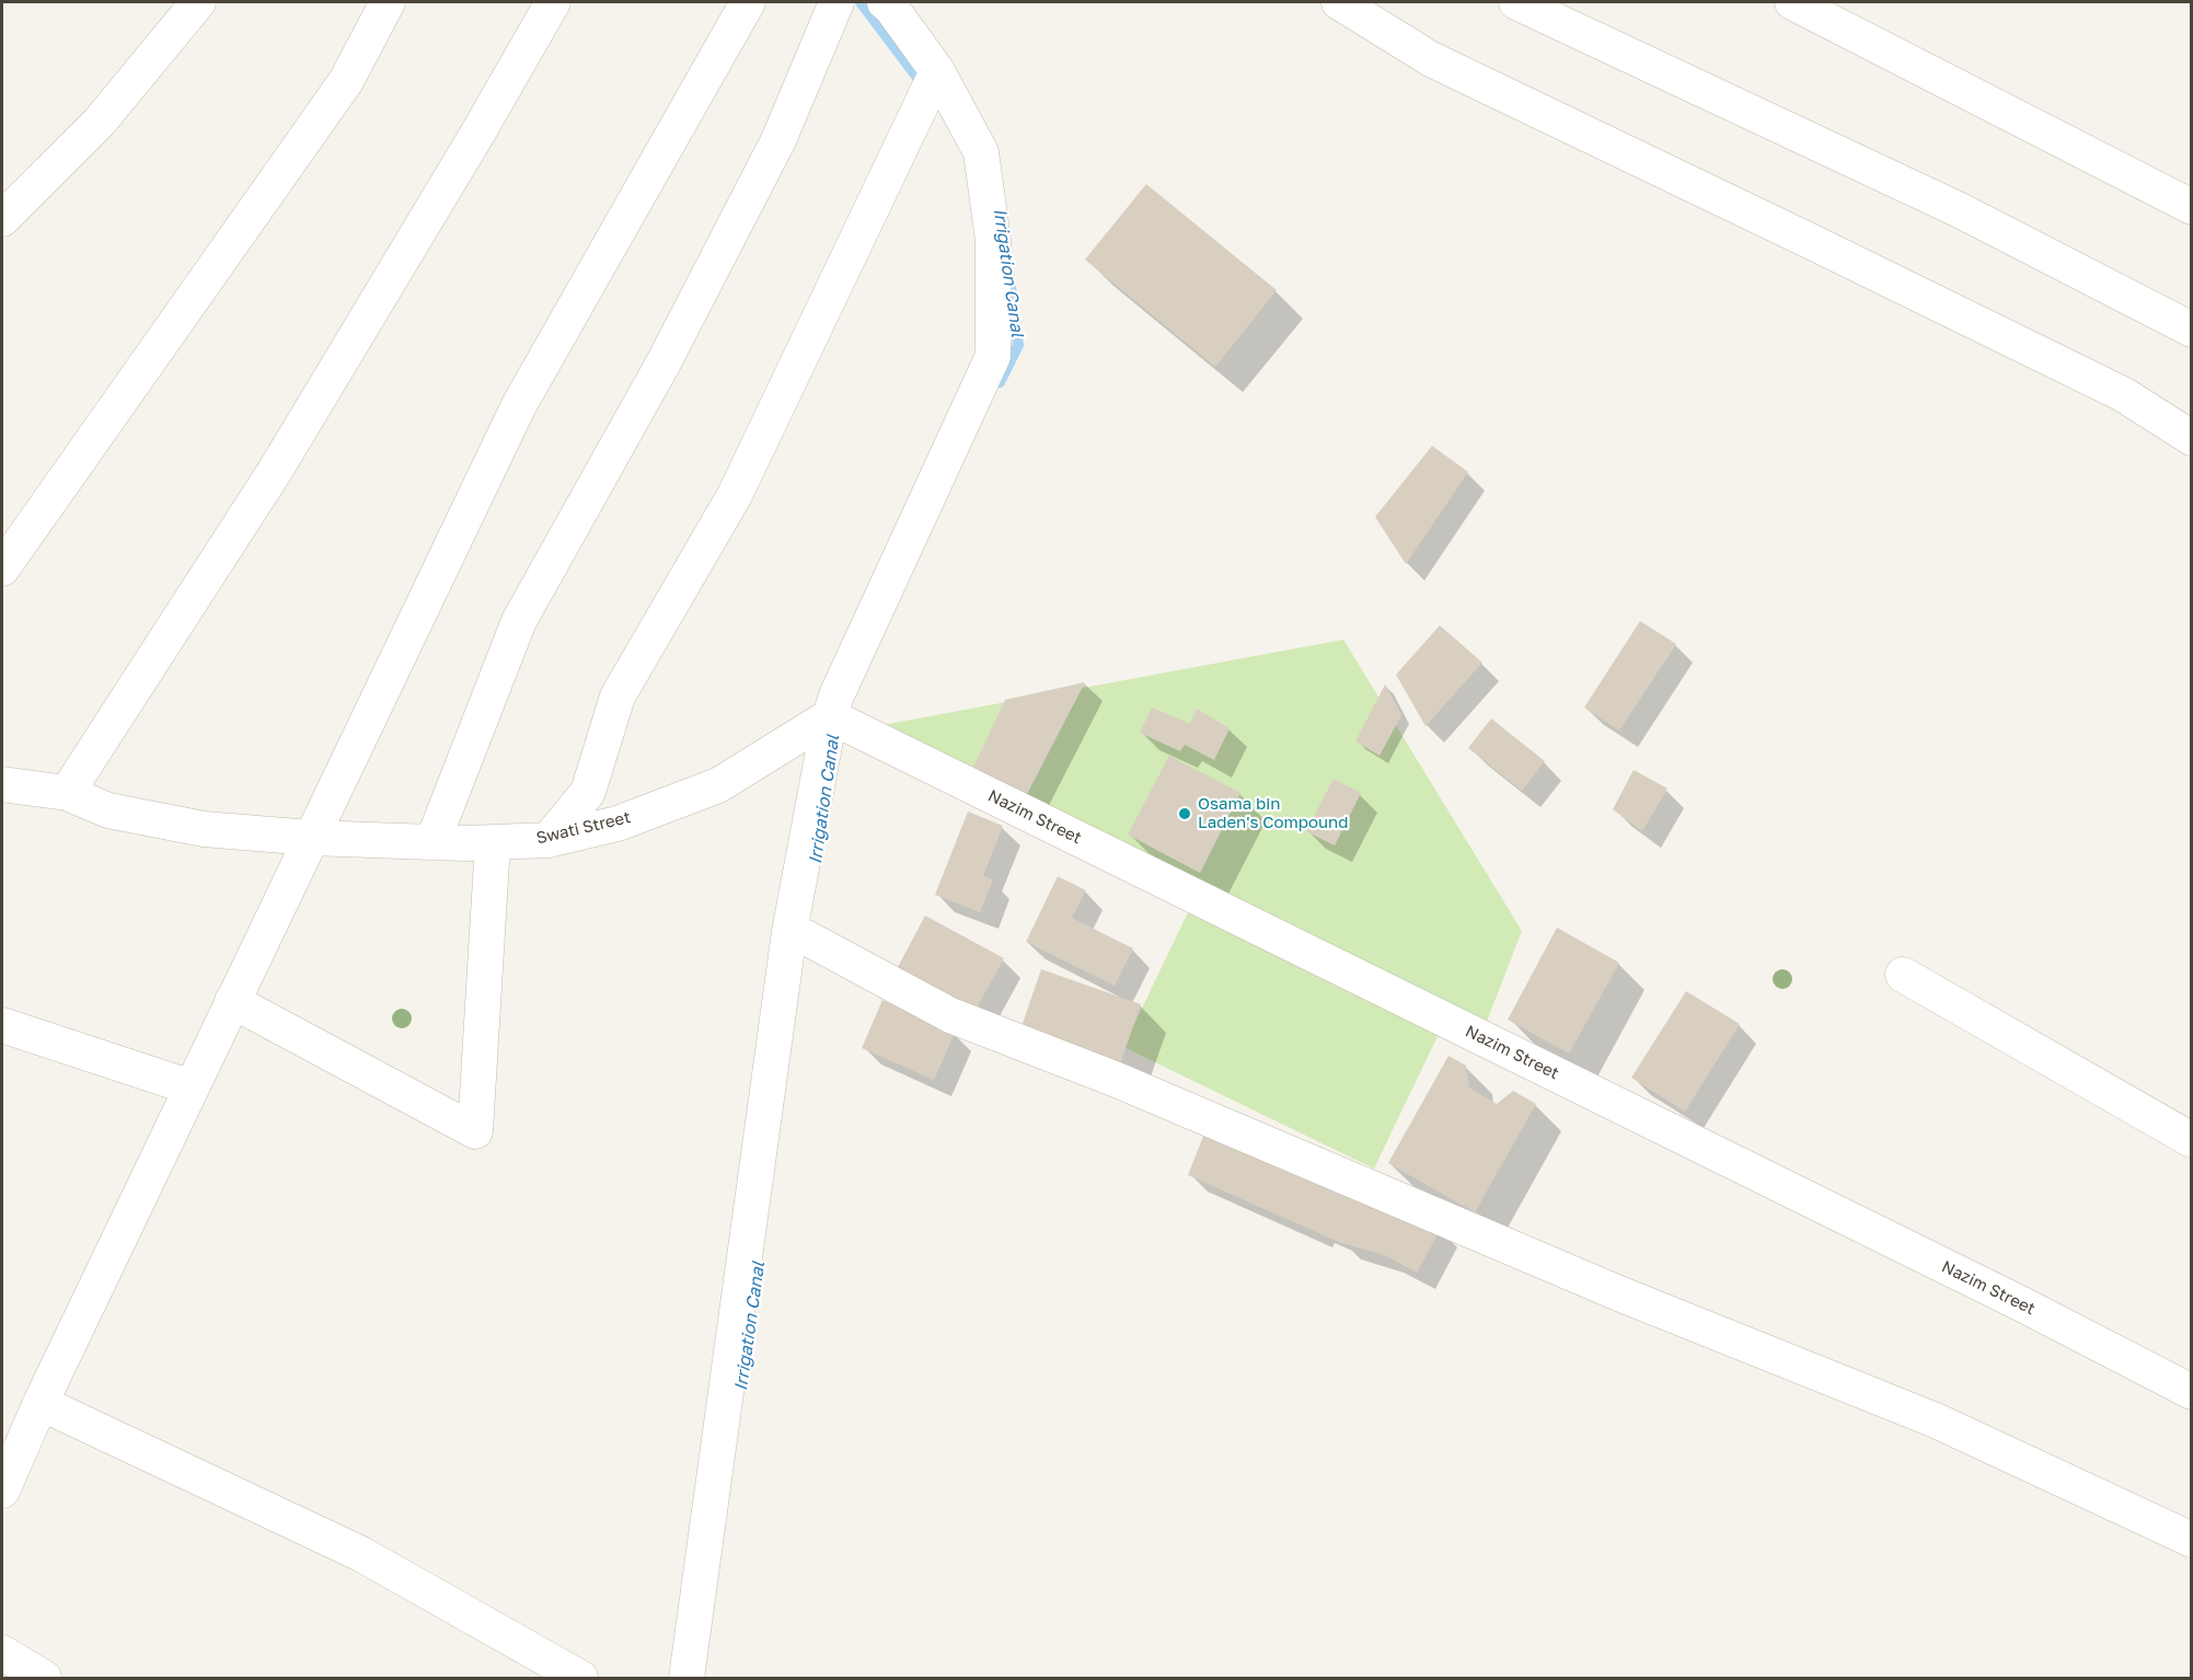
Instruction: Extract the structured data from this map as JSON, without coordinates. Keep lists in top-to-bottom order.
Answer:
{
  "streets": {
    "street": ["Nazim Street", "Swati Street"]
  },
  "crossings": [
    ["Nazim Street", "Swati Street"]
  ],
  "water": ["Irrigation Canal"],
  "places": ["Osama bin Laden's Compound"]
}
